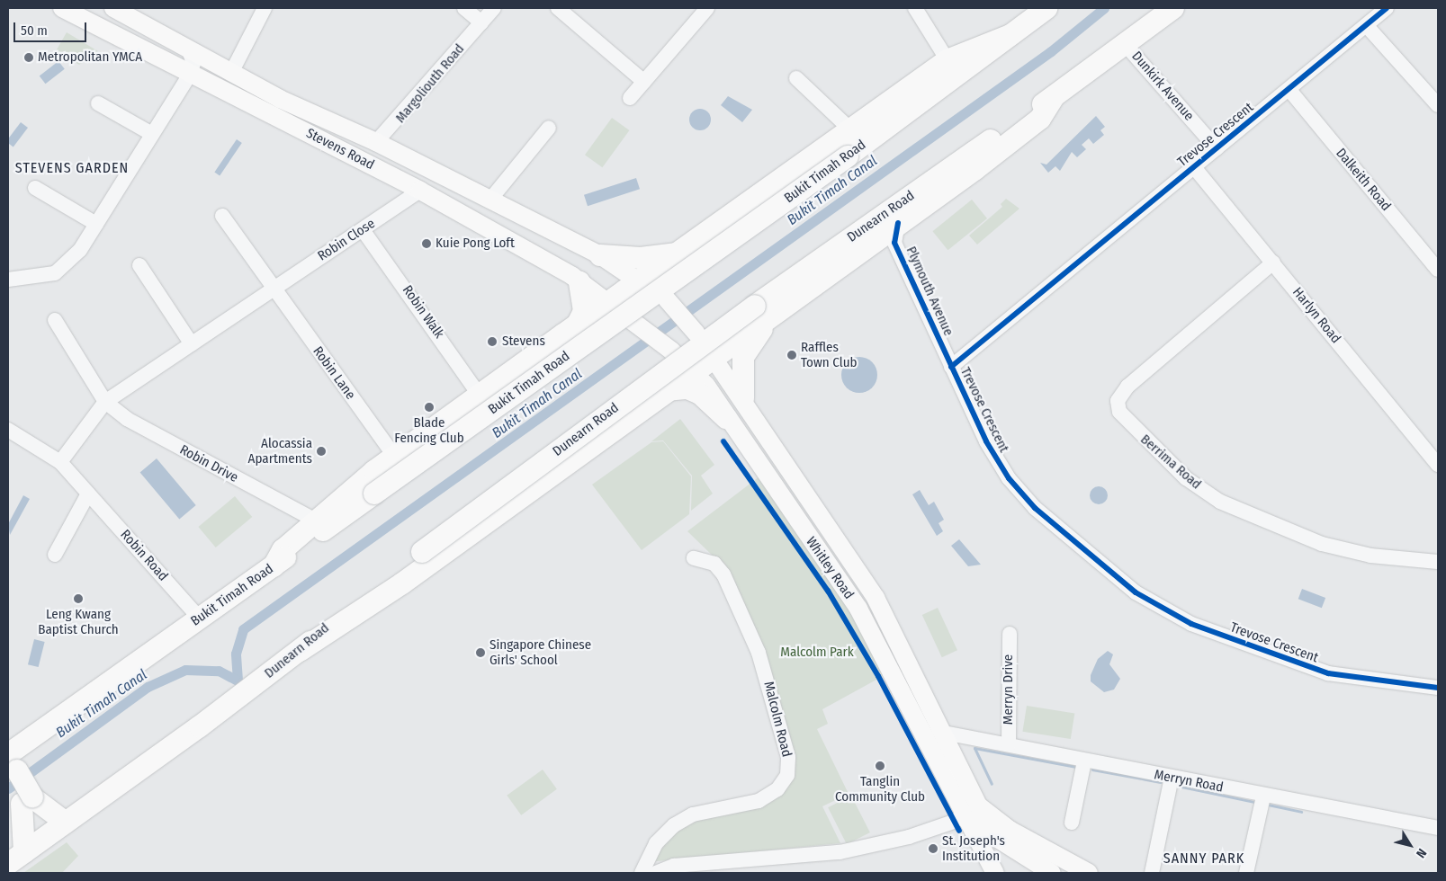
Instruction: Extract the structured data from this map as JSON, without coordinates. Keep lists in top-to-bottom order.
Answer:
{
  "streets": {
    "highway": ["Bukit Timah Road", "Dunearn Road"],
    "main road": ["Stevens Road", "Whitley Road"],
    "street": [
      "Margoliouth Road",
      "Dunkirk Avenue",
      "Trevose Crescent",
      "Dalkeith Road",
      "Robin Close",
      "Plymouth Avenue",
      "Robin Walk",
      "Harlyn Road",
      "Robin Lane",
      "Berrima Road",
      "Robin Drive",
      "Robin Road",
      "Merryn Drive",
      "Malcolm Road",
      "Merryn Road"
    ]
  },
  "crossings": [
    ["Margoliouth Road", "Stevens Road"],
    ["Dunkirk Avenue", "Trevose Crescent"],
    ["Dunkirk Avenue", "Dunearn Road"],
    ["Trevose Crescent", "Dalkeith Road"],
    ["Trevose Crescent", "Plymouth Avenue"],
    ["Trevose Crescent", "Harlyn Road"],
    ["Stevens Road", "Robin Close"],
    ["Stevens Road", "Whitley Road"],
    ["Bukit Timah Road", "Robin Road"],
    ["Dunearn Road", "Plymouth Avenue"],
    ["Robin Close", "Robin Walk"],
    ["Robin Close", "Robin Lane"],
    ["Robin Close", "Robin Drive"],
    ["Robin Close", "Robin Road"],
    ["Harlyn Road", "Berrima Road"],
    ["Whitley Road", "Merryn Road"],
    ["Merryn Drive", "Merryn Road"]
  ],
  "districts": ["STEVENS GARDEN", "SANNY PARK"],
  "water": ["Bukit Timah Canal"],
  "parks": ["Malcolm Park"],
  "places": [
    "Metropolitan YMCA",
    "Kuie Pong Loft",
    "Stevens",
    "Raffles Town Club",
    "Blade Fencing Club",
    "Alocassia Apartments",
    "Leng Kwang Baptist Church",
    "Singapore Chinese Girls' School",
    "Tanglin Community Club",
    "St. Joseph's Institution"
  ],
  "scale_bar": "50 m",
  "north": "bottom right"
}
